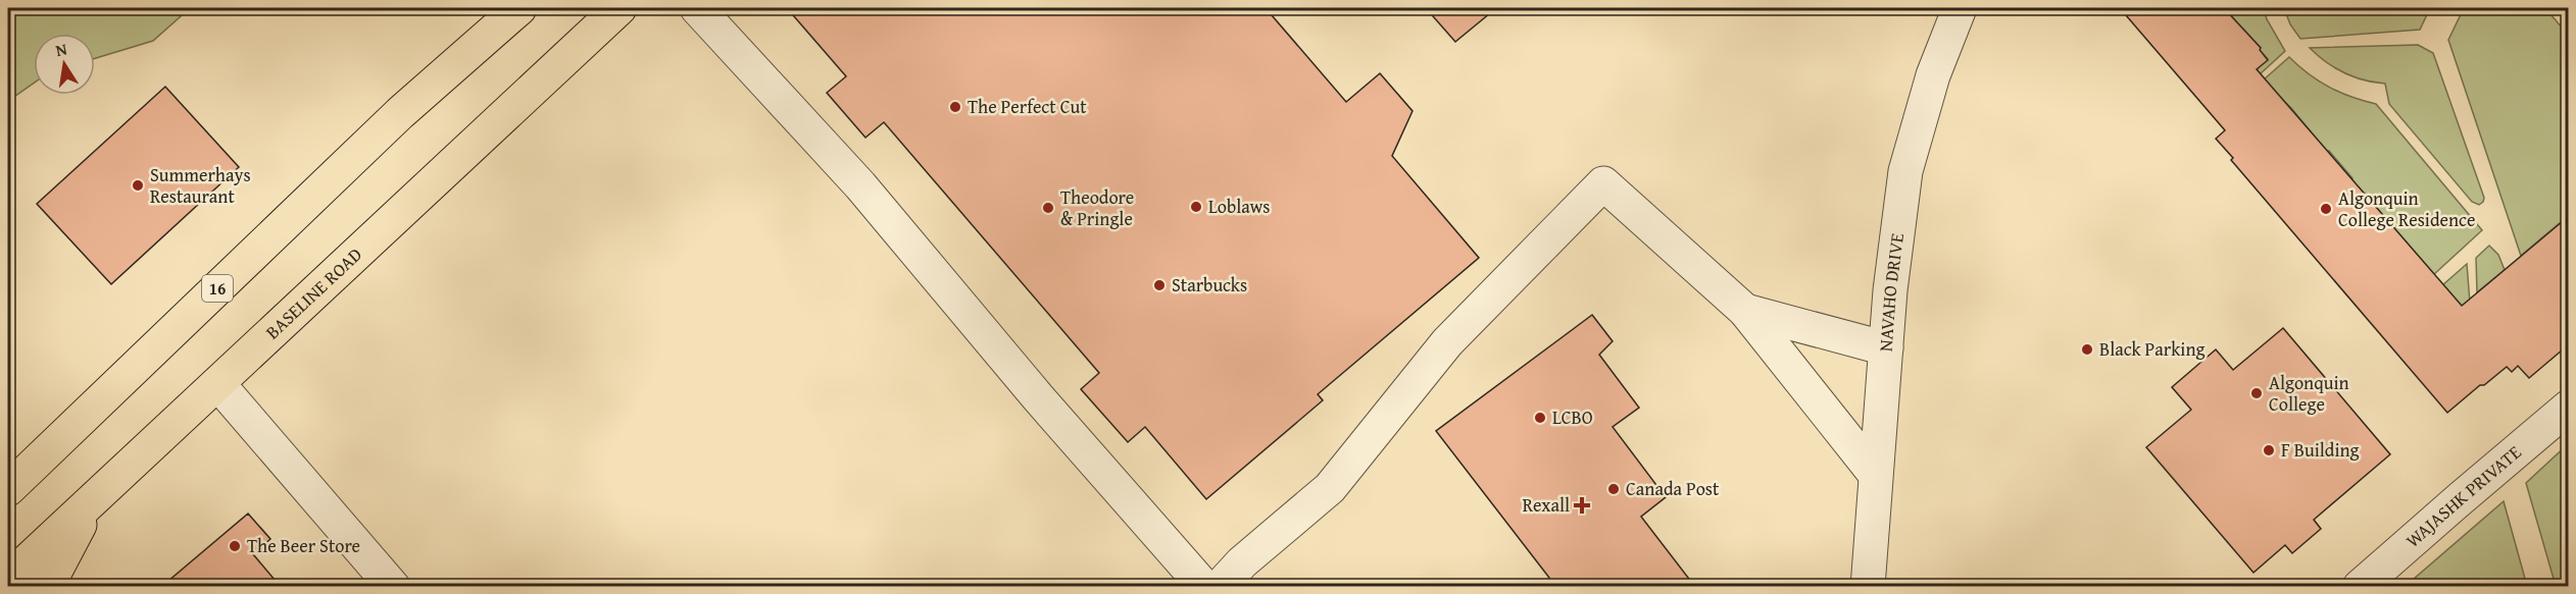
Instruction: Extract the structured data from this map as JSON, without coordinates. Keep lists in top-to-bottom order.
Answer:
{
  "streets": {
    "main road": ["16", "BASELINE ROAD"],
    "street": ["NAVAHO DRIVE", "WAJASHK PRIVATE"]
  },
  "places": {
    "other": [
      "The Perfect Cut",
      "Summerhays Restaurant",
      "Loblaws",
      "Theodore & Pringle",
      "Algonquin College Residence",
      "Starbucks",
      "Black Parking",
      "Algonquin College",
      "LCBO",
      "F Building",
      "Canada Post",
      "The Beer Store"
    ],
    "health": ["Rexall"]
  },
  "north": "top"
}
